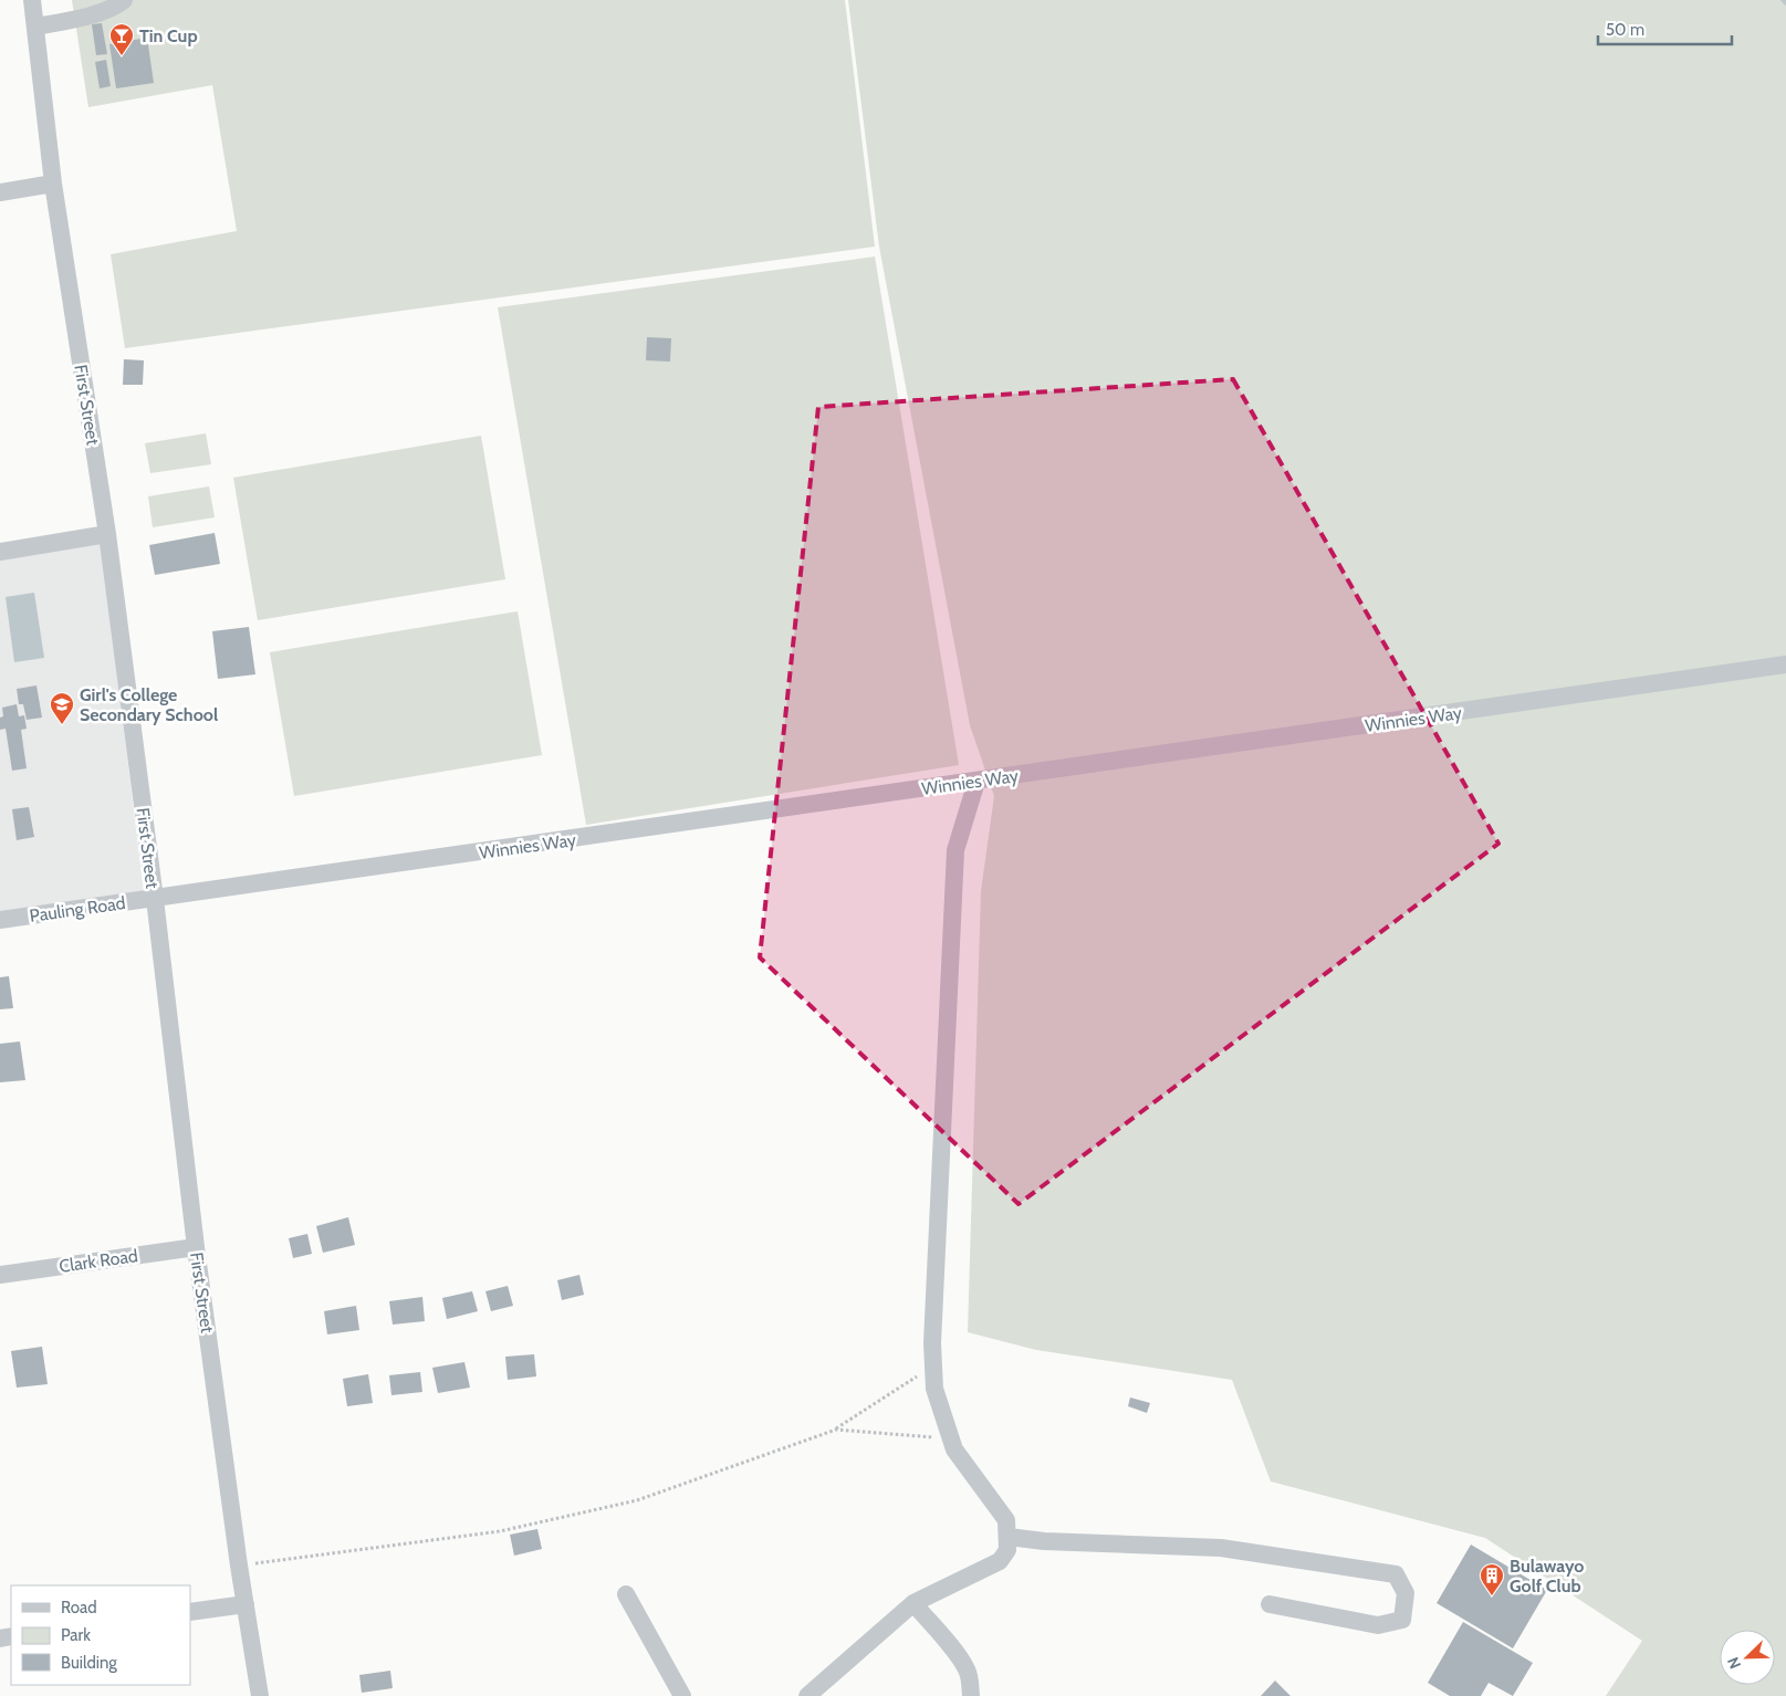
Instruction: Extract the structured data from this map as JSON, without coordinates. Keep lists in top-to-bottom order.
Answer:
{
  "streets": {
    "street": [
      "First Street",
      "Winnies Way",
      "Pauling Road",
      "Clark Road"
    ]
  },
  "crossings": [
    ["First Street", "Winnies Way"],
    ["First Street", "Pauling Road"],
    ["First Street", "Clark Road"],
    ["Winnies Way", "Pauling Road"]
  ],
  "places": {
    "bar": ["Tin Cup"],
    "school or university": ["Girl's College Secondary School"],
    "building": ["Bulawayo Golf Club"]
  },
  "legend": ["Road", "Park", "Building"],
  "scale_bar": "50 m",
  "north": "bottom left"
}
